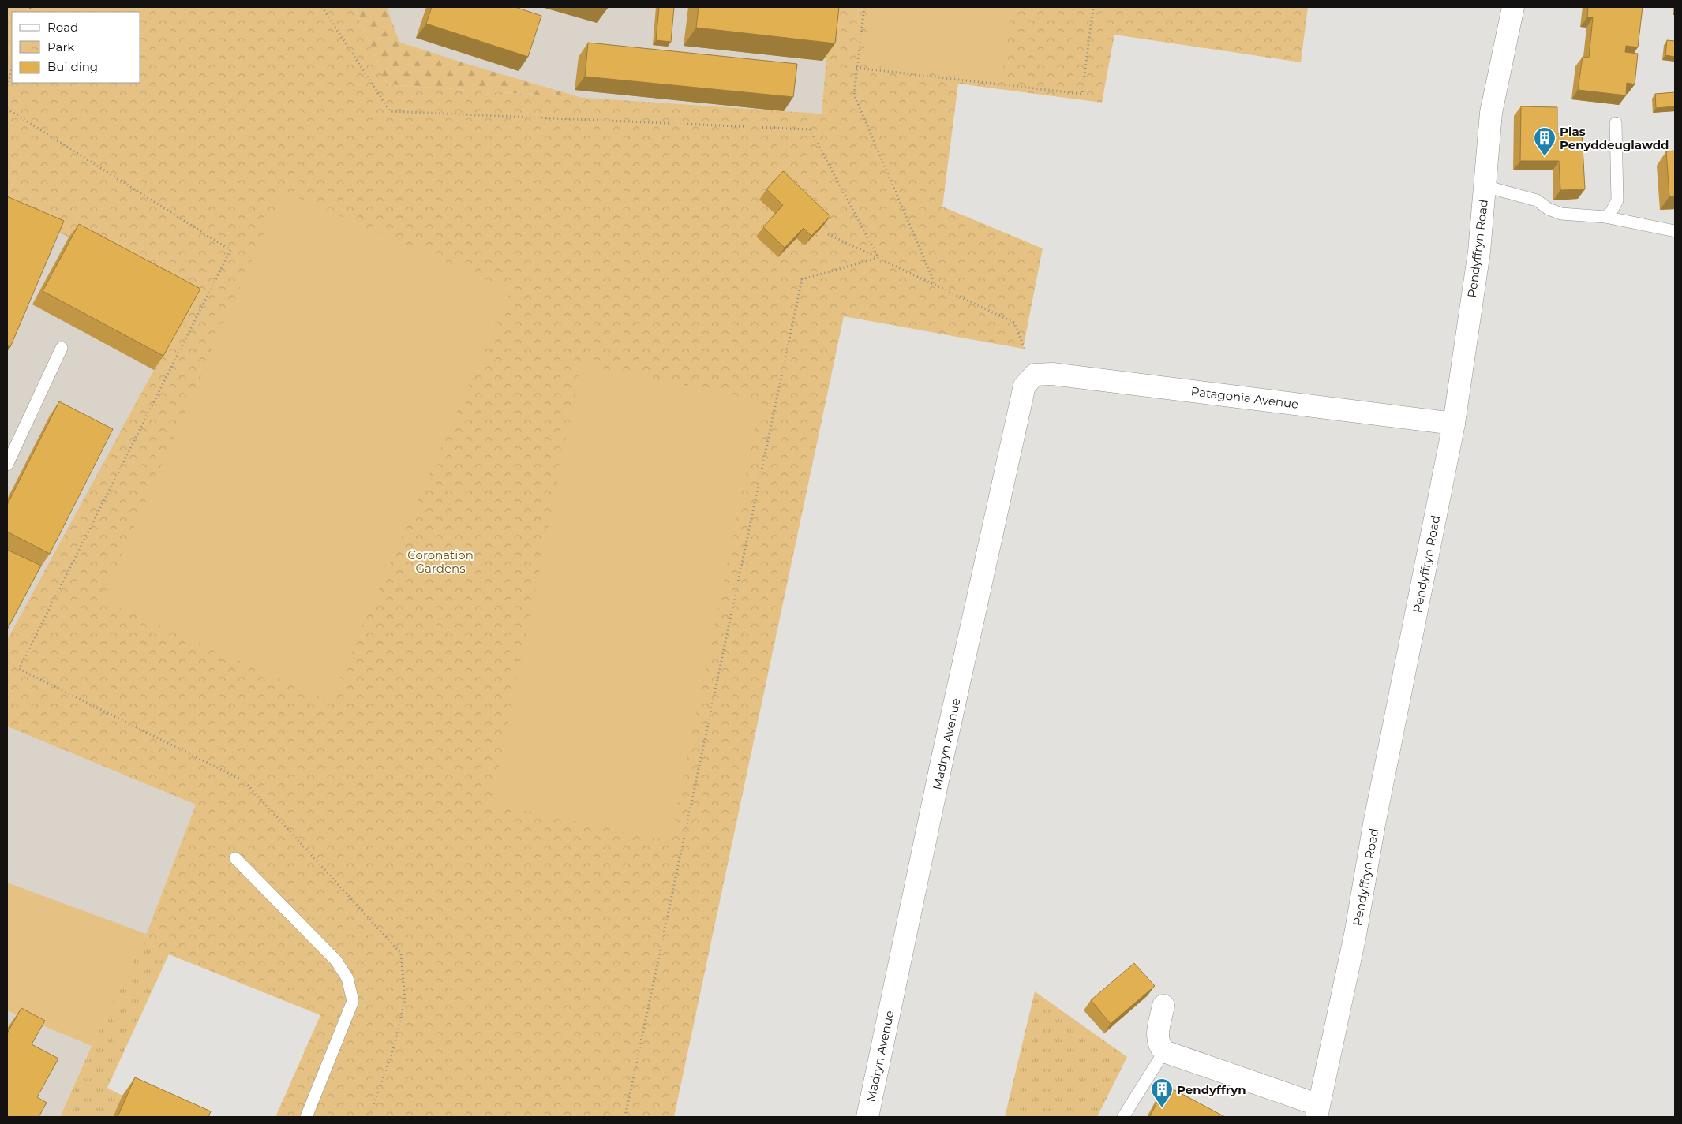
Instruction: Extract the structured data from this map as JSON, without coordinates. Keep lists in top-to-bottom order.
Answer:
{
  "streets": {
    "street": ["Pendyffryn Road", "Patagonia Avenue", "Madryn Avenue"]
  },
  "crossings": [
    ["Pendyffryn Road", "Patagonia Avenue"],
    ["Patagonia Avenue", "Madryn Avenue"]
  ],
  "parks": ["Coronation Gardens"],
  "places": {
    "building": ["Plas Penyddeuglawdd", "Pendyffryn"]
  },
  "legend": ["Road", "Park", "Building"]
}
